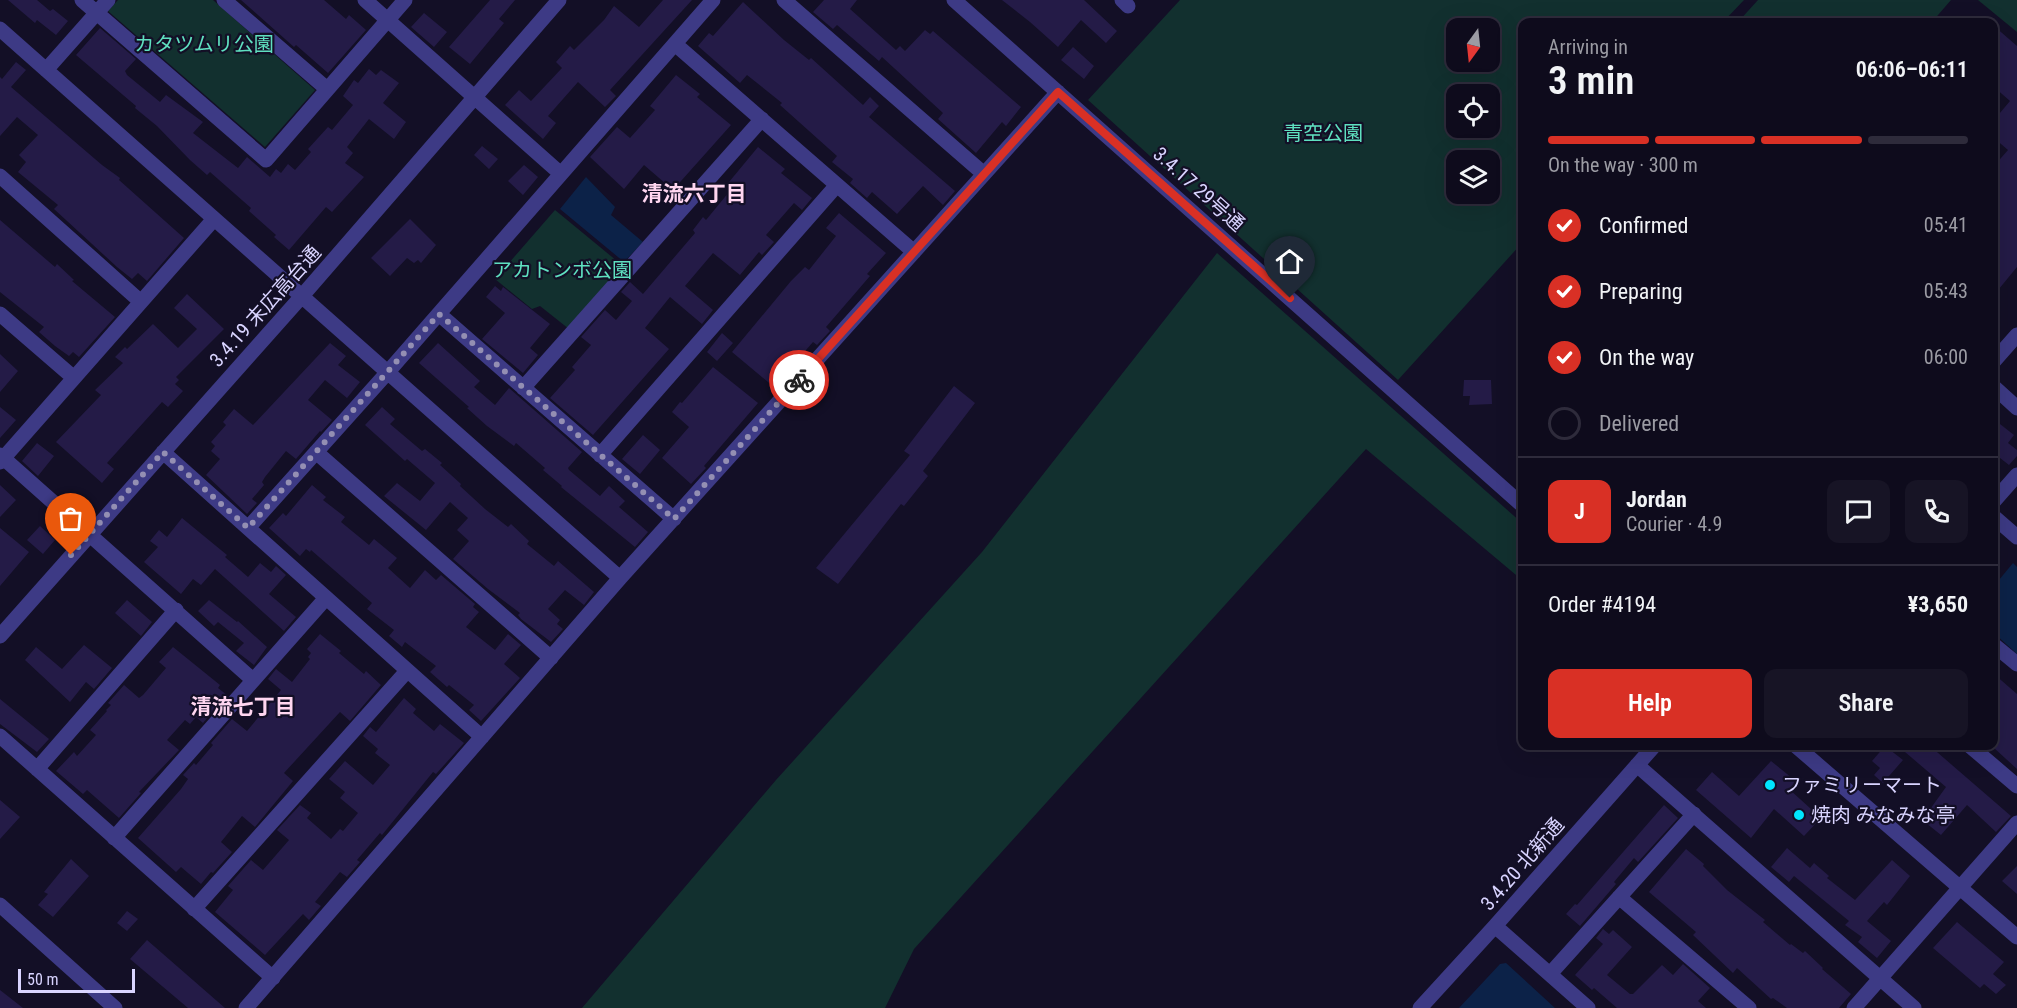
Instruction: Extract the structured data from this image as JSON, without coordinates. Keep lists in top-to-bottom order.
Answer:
{
  "streets": {
    "street": ["3.4.17 29号通", "3.4.19 末広高台通", "3.4.20 北新通"]
  },
  "districts": ["清流六丁目", "清流七丁目"],
  "parks": ["カタツムリ公園", "青空公園", "アカトンボ公園"],
  "places": ["ファミリーマート", "焼肉 みなみな亭"],
  "scale_bar": "50 m",
  "north": "bottom",
  "page": {
    "heading": ["3 min", "Arriving in", "06:06–06:11"],
    "panel": [
      "Jordan",
      "Courier · 4.9",
      "Order #4194",
      "¥3,650"
    ],
    "bar": "On the way · 300 m",
    "list": [
      ["Confirmed", "05:41"],
      ["Preparing", "05:43"],
      ["On the way", "06:00"],
      "Delivered"
    ],
    "round": "J",
    "buttons": ["Help", "Share"],
    "scale": "50 m"
  }
}
